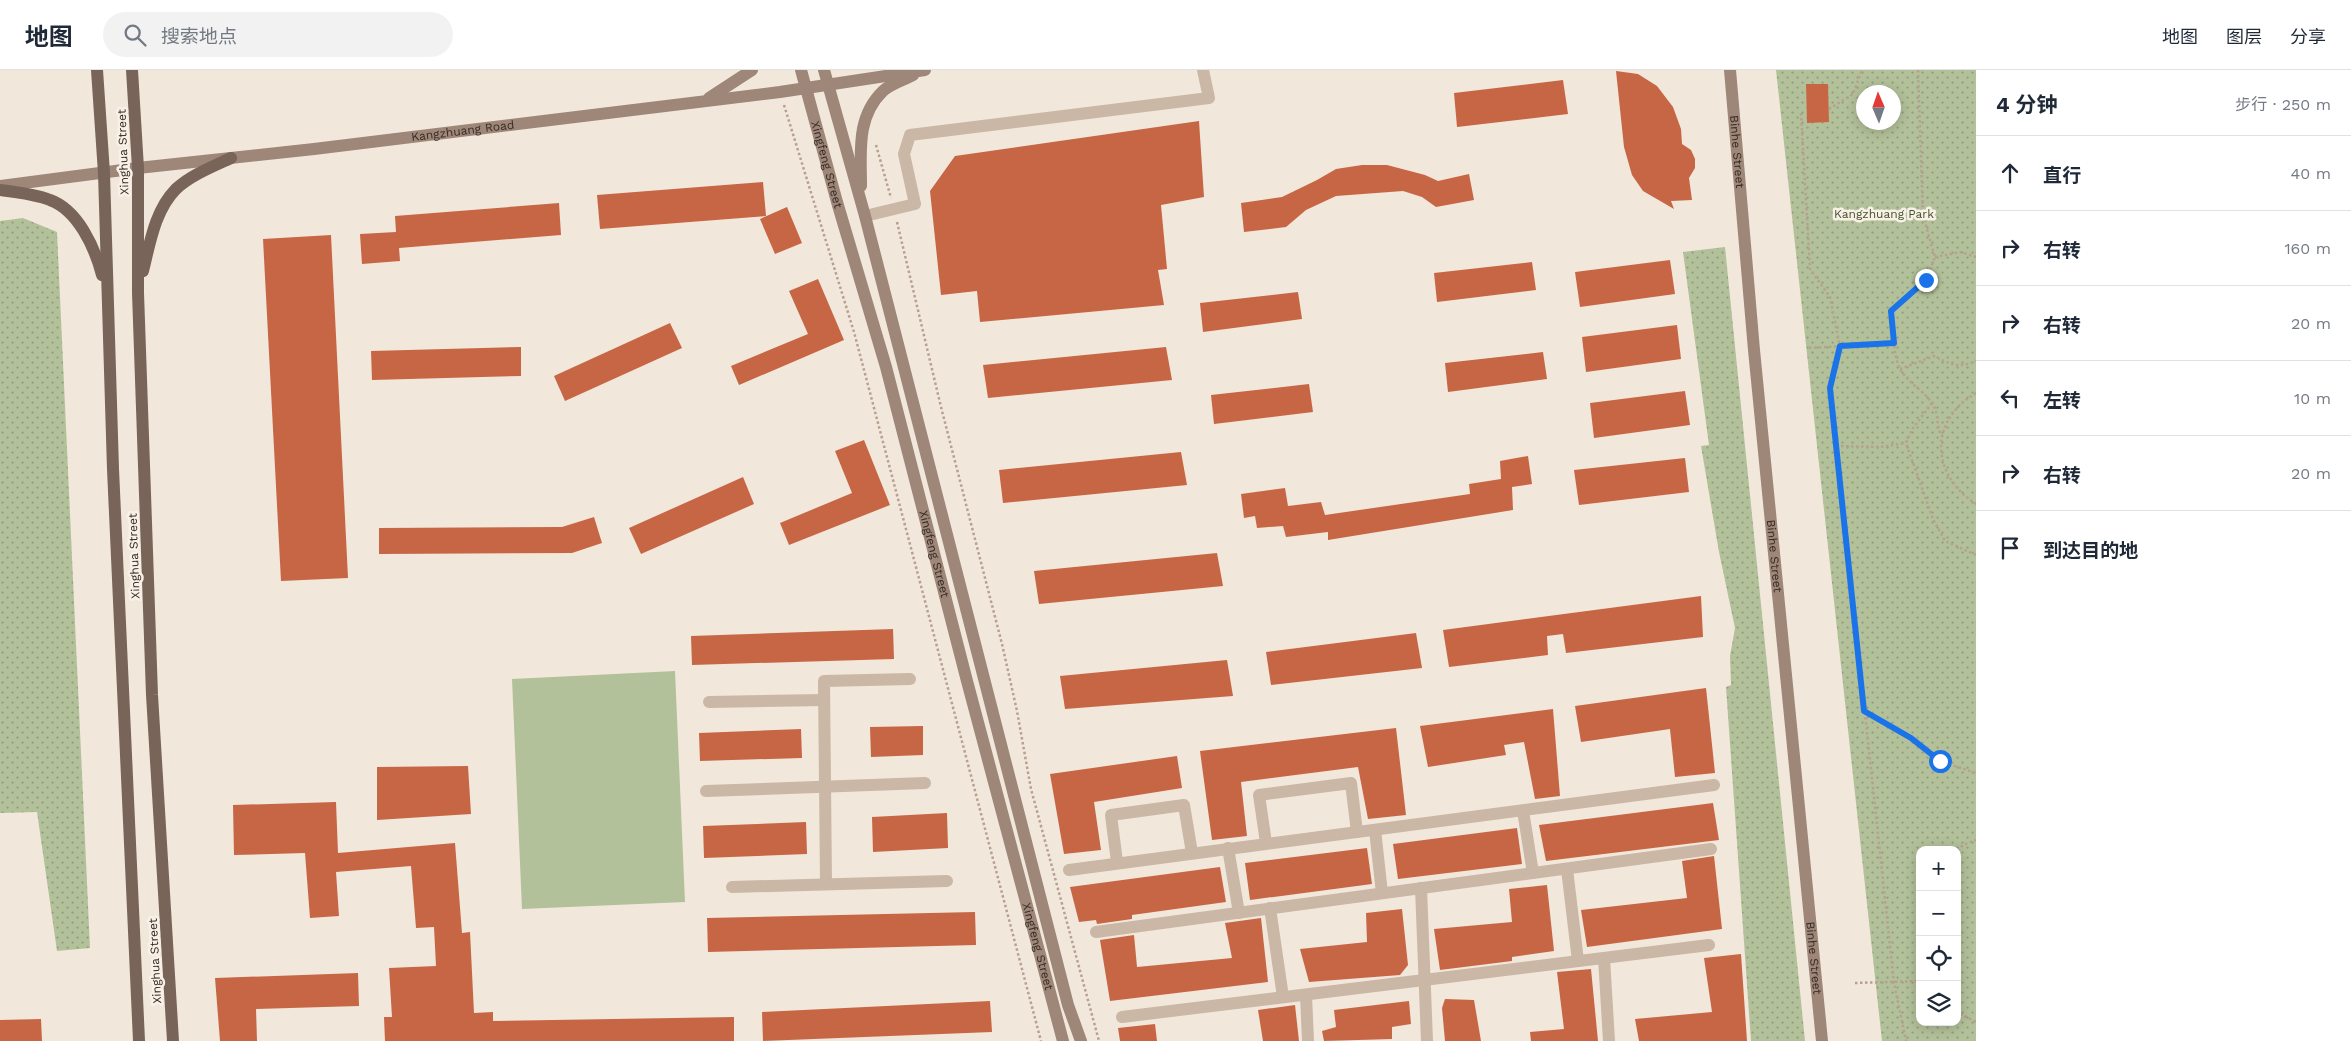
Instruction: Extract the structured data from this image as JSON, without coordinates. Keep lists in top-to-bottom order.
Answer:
{
  "streets": {
    "main road": [
      "Kangzhuang Road",
      "Xinghua Street",
      "Binhe Street",
      "Xingfeng Street"
    ]
  },
  "crossings": [
    ["Kangzhuang Road", "Xinghua Street"],
    ["Kangzhuang Road", "Xingfeng Street"]
  ],
  "parks": ["Kangzhuang Park"],
  "north": "top",
  "page": {
    "header": "地图",
    "search": "搜索地点",
    "nav": ["地图", "图层", "分享"],
    "heading": ["4 分钟", "步行 · 250 m"],
    "list": [
      ["直行", "40 m"],
      ["右转", "160 m"],
      ["右转", "20 m"],
      ["左转", "10 m"],
      ["右转", "20 m"],
      "到达目的地"
    ],
    "map_buttons": ["+", "−"]
  }
}
